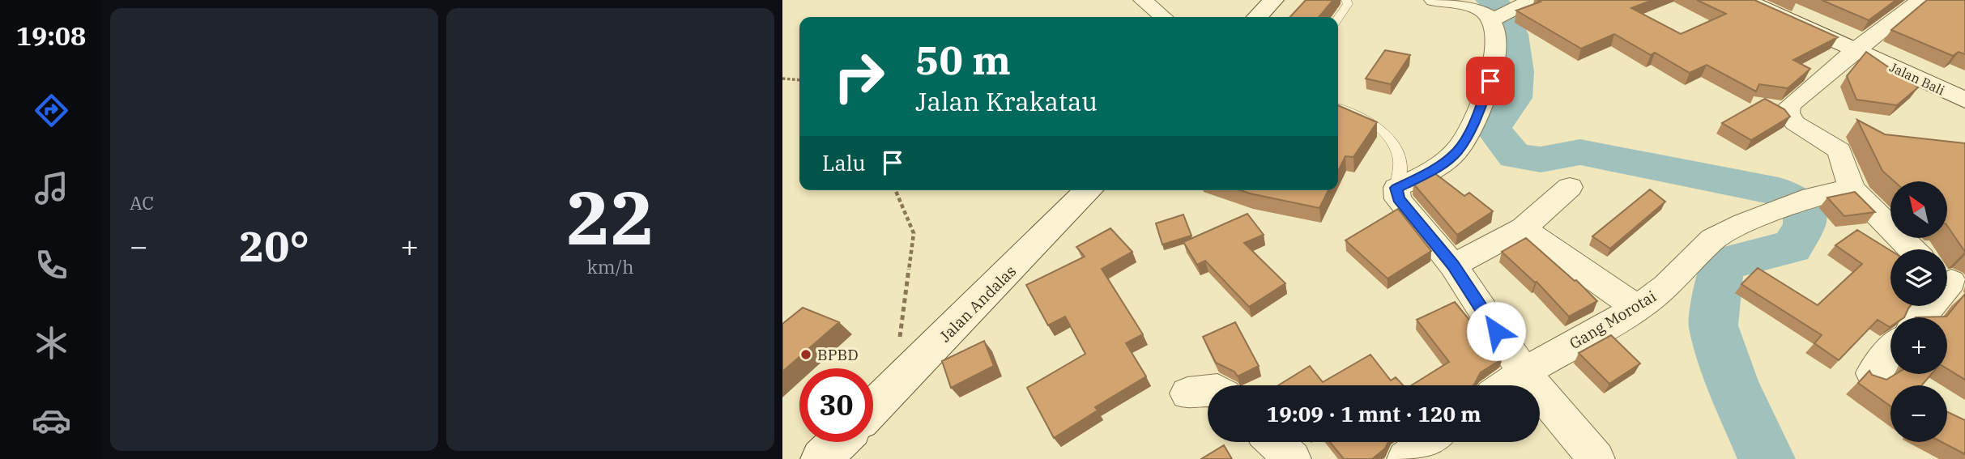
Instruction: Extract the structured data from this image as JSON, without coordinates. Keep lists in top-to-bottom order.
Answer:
{
  "streets": {
    "main road": ["Jalan Bali", "Jalan Andalas"],
    "street": ["Gang Morotai"]
  },
  "places": ["BPBD"],
  "north": "top left",
  "page": {
    "tabs": "19:08",
    "tile": [
      "AC",
      ["22", "km/h"]
    ],
    "turn": ["50 m", "Jalan Krakatau"],
    "then": "Lalu",
    "map_buttons": ["+", "−"],
    "heat": ["−", "20°", "+"],
    "limit": "30",
    "trip": "19:09 · 1 mnt · 120 m"
  }
}
